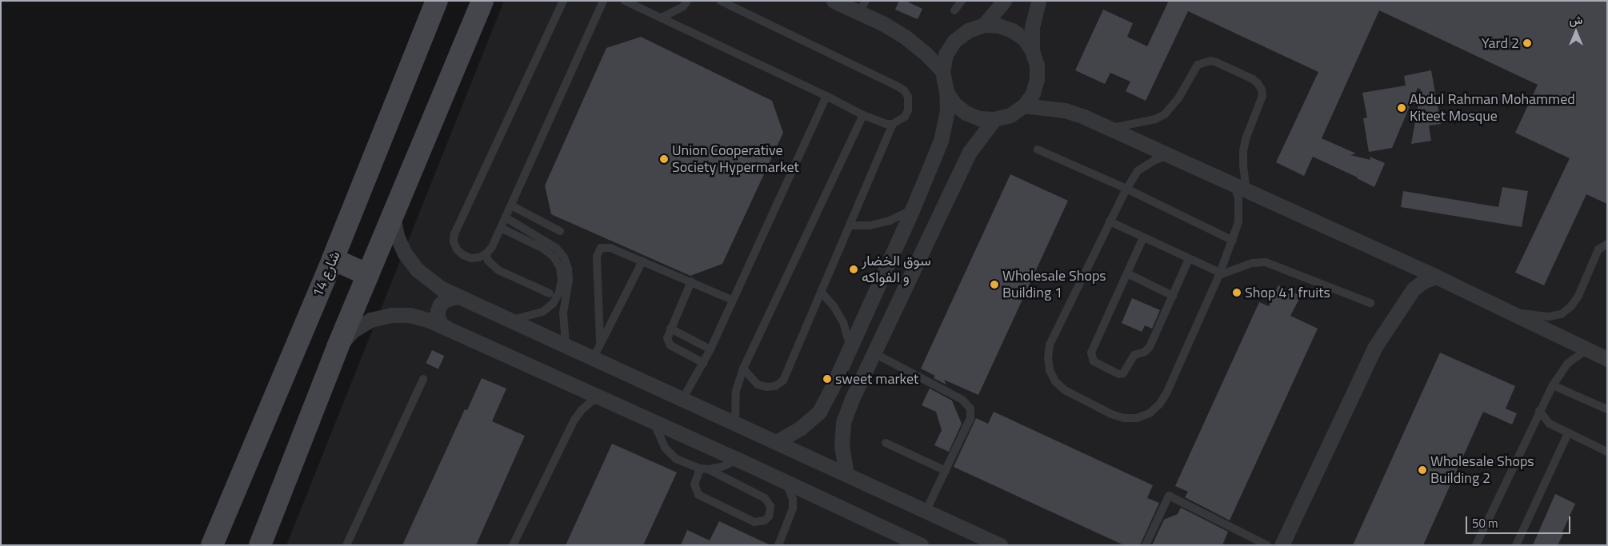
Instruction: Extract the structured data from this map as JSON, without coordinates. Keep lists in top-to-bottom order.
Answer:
{
  "streets": {
    "main road": ["شارع 14"]
  },
  "places": [
    "Yard 2",
    "Abdul Rahman Mohammed Kiteet Mosque",
    "Union Cooperative Society Hypermarket",
    "سوق الخضار و الفواكه",
    "Wholesale Shops Building 1",
    "Shop 41 fruits",
    "sweet market",
    "Wholesale Shops Building 2"
  ],
  "scale_bar": "50 m",
  "north": "top"
}
